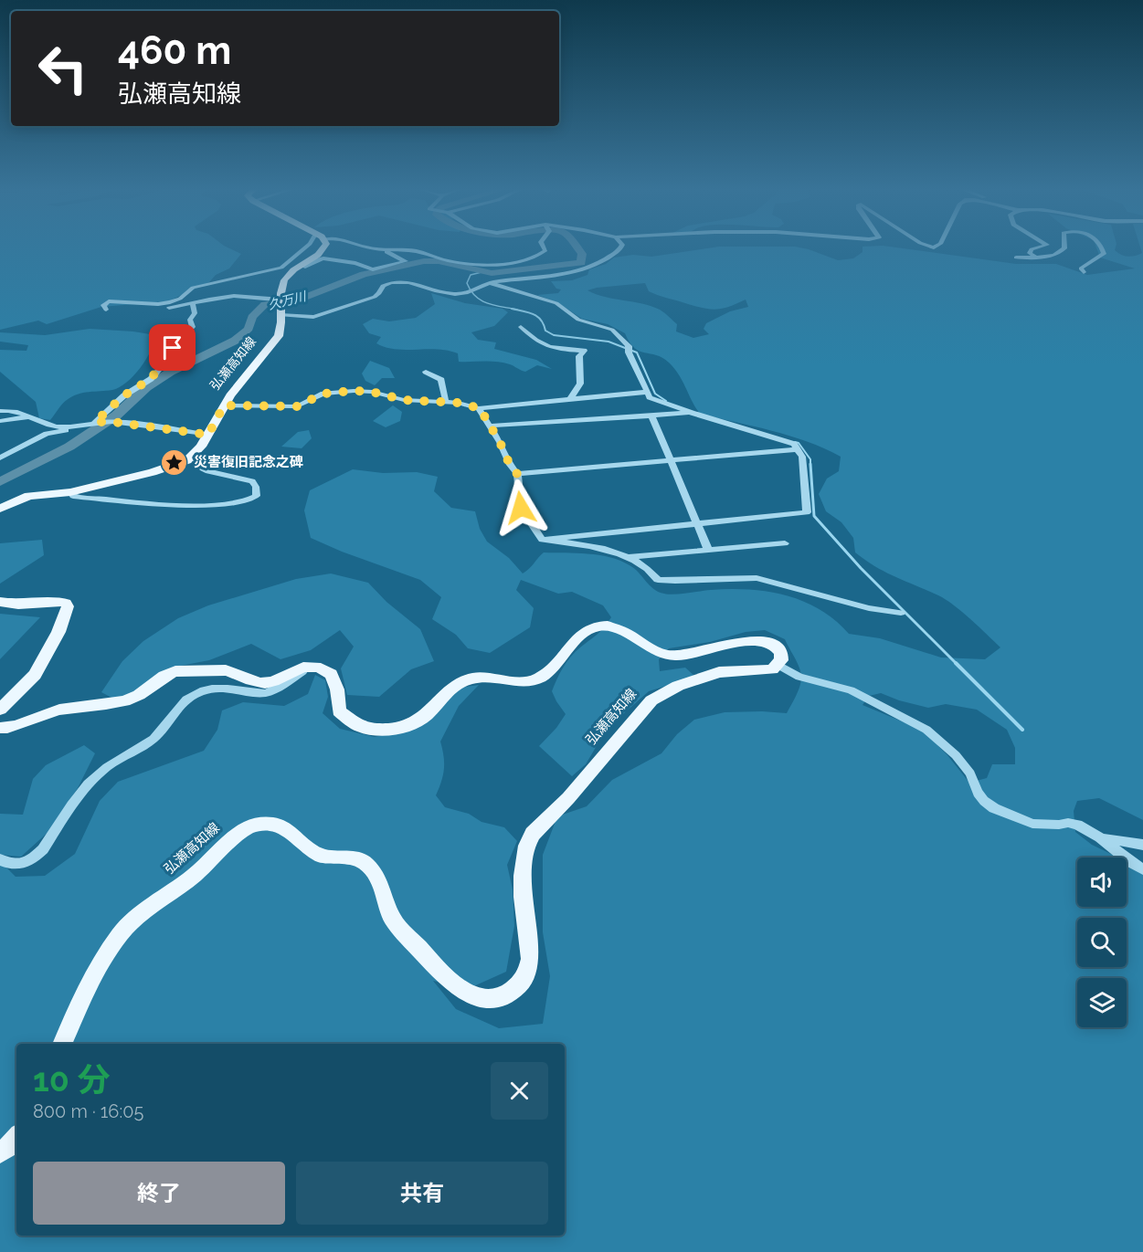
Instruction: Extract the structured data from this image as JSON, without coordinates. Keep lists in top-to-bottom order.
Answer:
{
  "streets": {
    "main road": ["弘瀬高知線"]
  },
  "water": ["久万川"],
  "places": {
    "place": ["災害復旧記念之碑"]
  },
  "page": {
    "turn": ["460 m", "弘瀬高知線"],
    "heading": ["10 分", "800 m · 16:05"],
    "buttons": ["終了", "共有"]
  }
}
